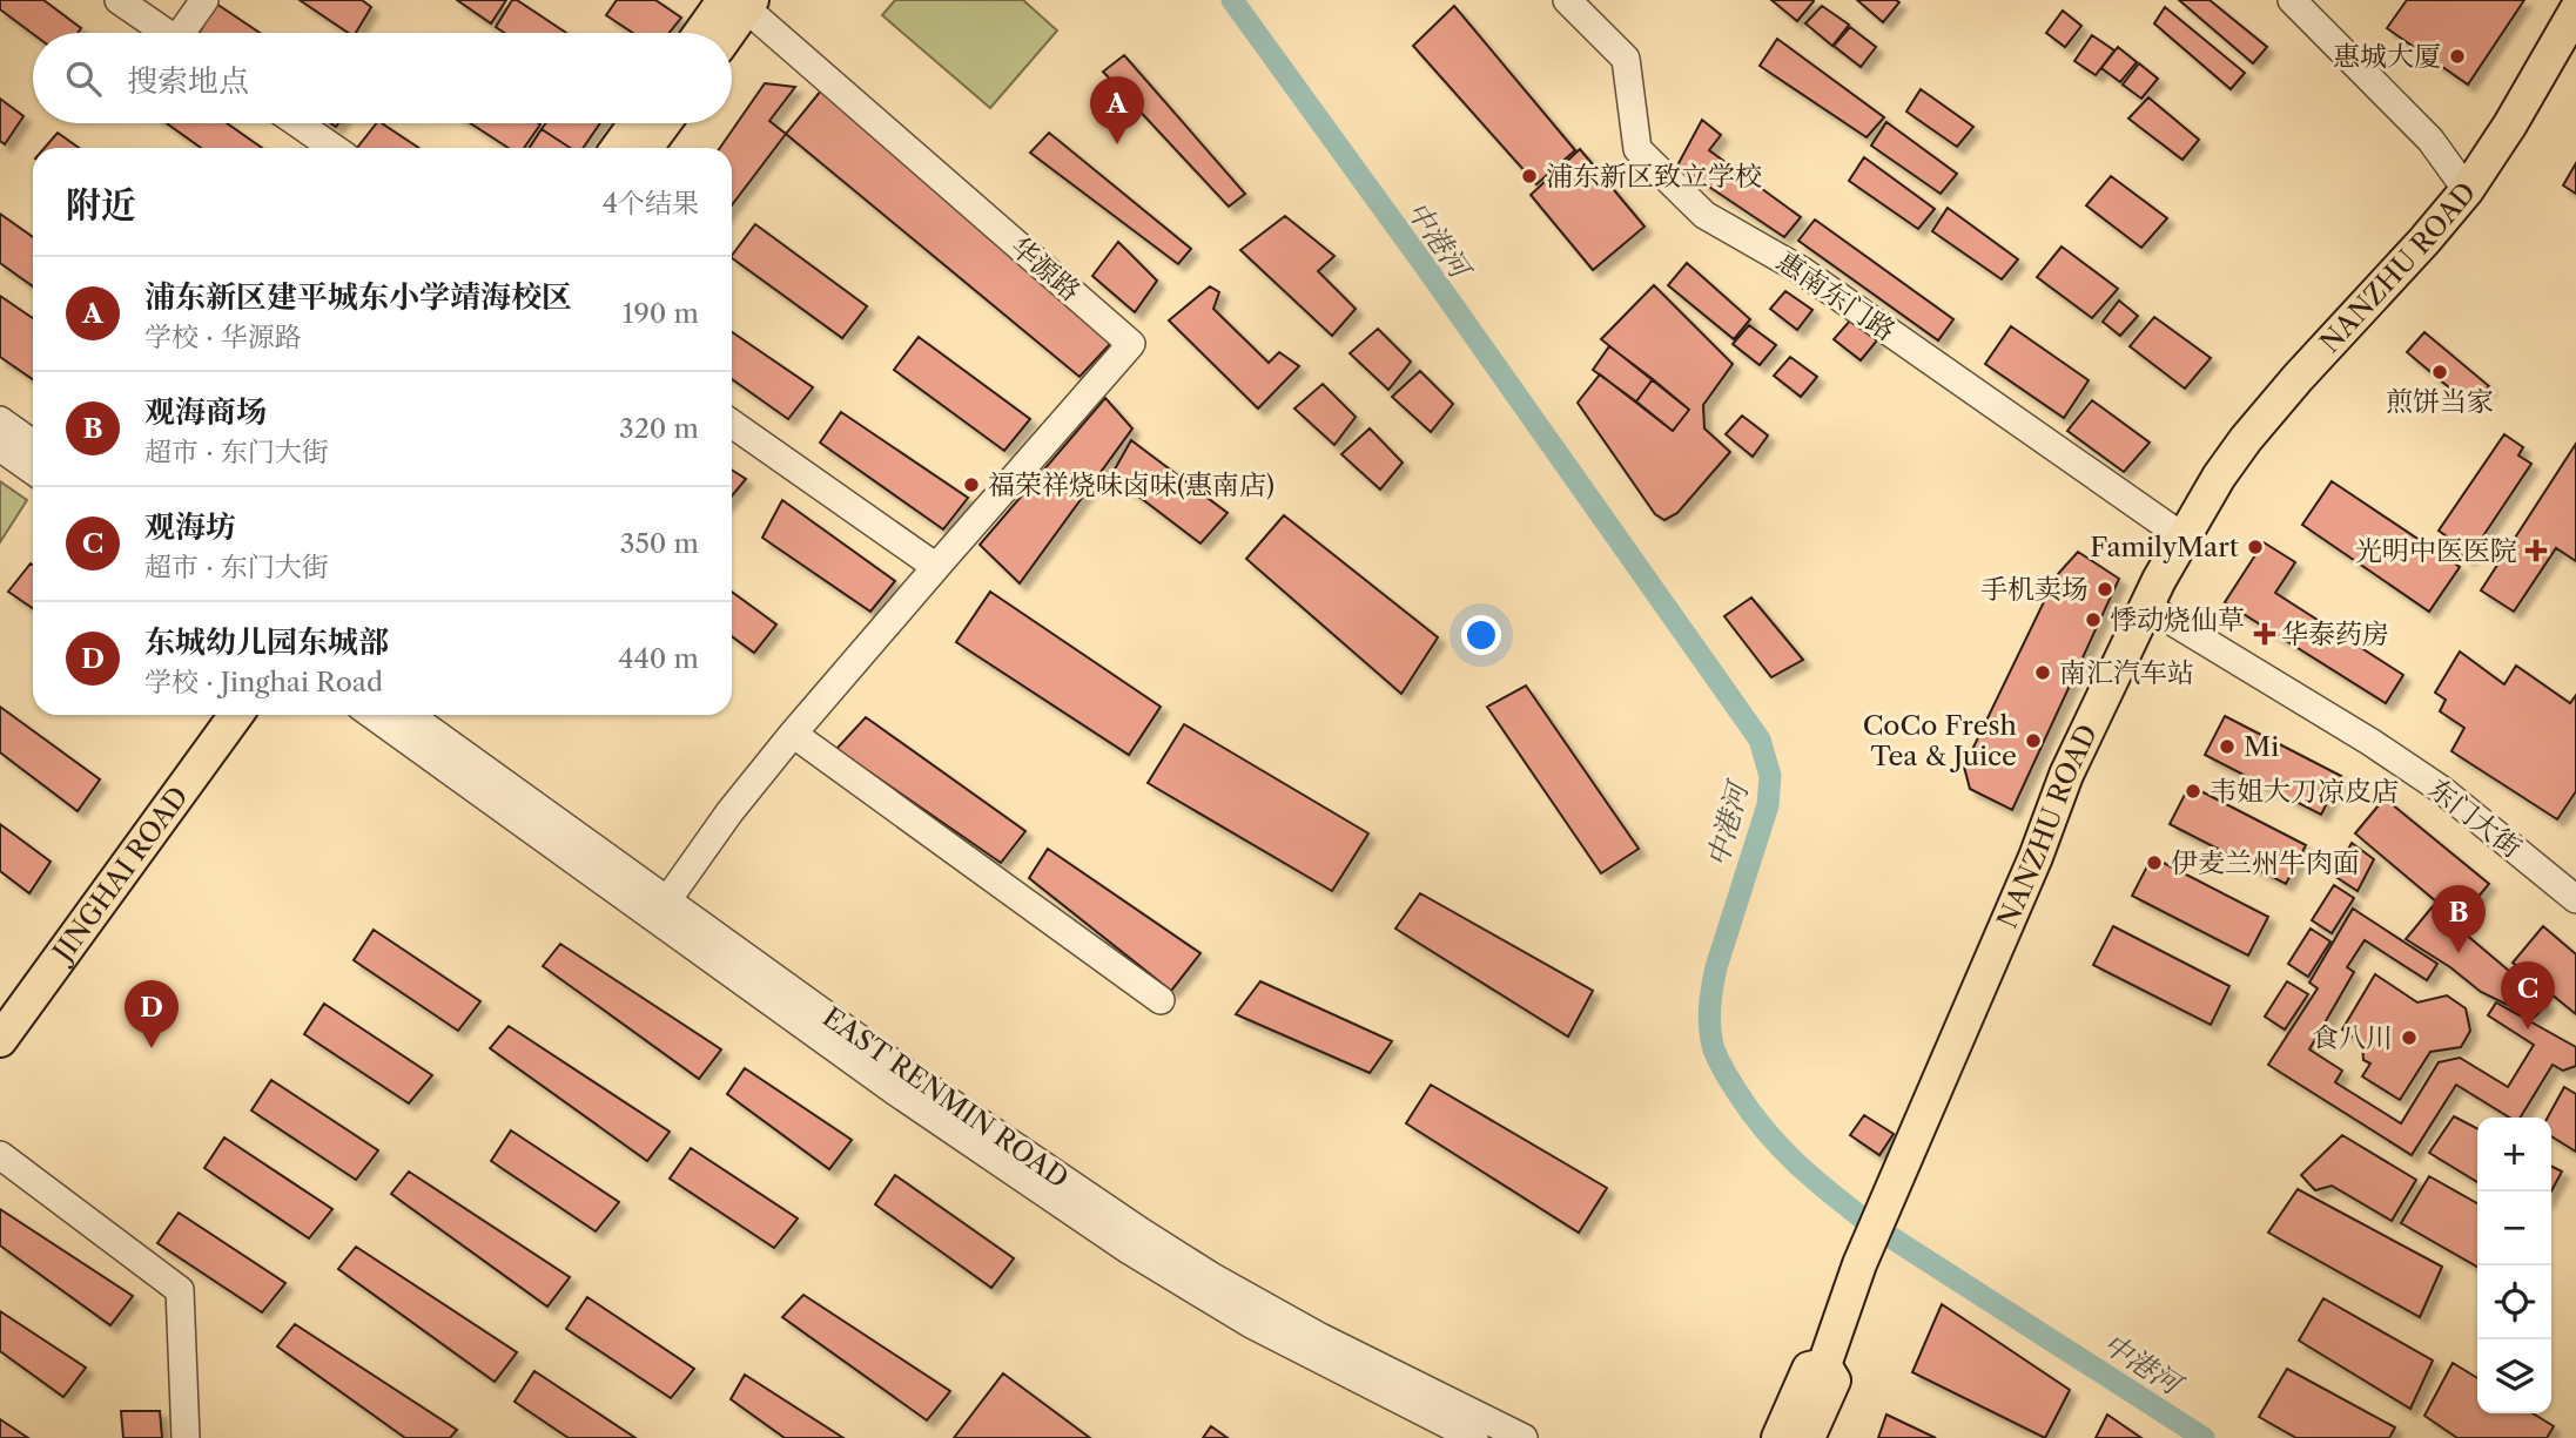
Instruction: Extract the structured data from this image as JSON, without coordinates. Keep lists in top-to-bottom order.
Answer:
{
  "streets": {
    "main road": ["NANZHU ROAD", "JINGHAI ROAD"],
    "street": ["华源路", "惠南东门路", "EAST RENMIN ROAD"]
  },
  "crossings": [
    ["NANZHU ROAD", "惠南东门路"]
  ],
  "water": ["中港河"],
  "places": {
    "other": [
      "惠城大厦",
      "浦东新区致立学校",
      "煎饼当家",
      "福荣祥烧味卤味(惠南店)",
      "FamilyMart",
      "手机卖场",
      "悸动烧仙草",
      "南汇汽车站",
      "CoCo Fresh Tea & Juice",
      "Mi",
      "韦姐大刀凉皮店",
      "伊麦兰州牛肉面",
      "食八川"
    ],
    "health": ["光明中医医院", "华泰药房"]
  },
  "page": {
    "search": "搜索地点",
    "pins": [
      "A",
      "B",
      "C",
      "D"
    ],
    "heading": ["附近", "4个结果"],
    "list": [
      {
        "mark": "A",
        "name": "浦东新区建平城东小学靖海校区",
        "note": "学校 · 华源路",
        "value": "190 m"
      },
      {
        "mark": "B",
        "name": "观海商场",
        "note": "超市 · 东门大街",
        "value": "320 m"
      },
      {
        "mark": "C",
        "name": "观海坊",
        "note": "超市 · 东门大街",
        "value": "350 m"
      },
      {
        "mark": "D",
        "name": "东城幼儿园东城部",
        "note": "学校 · Jinghai Road",
        "value": "440 m"
      }
    ],
    "map_buttons": ["+", "−"]
  }
}
